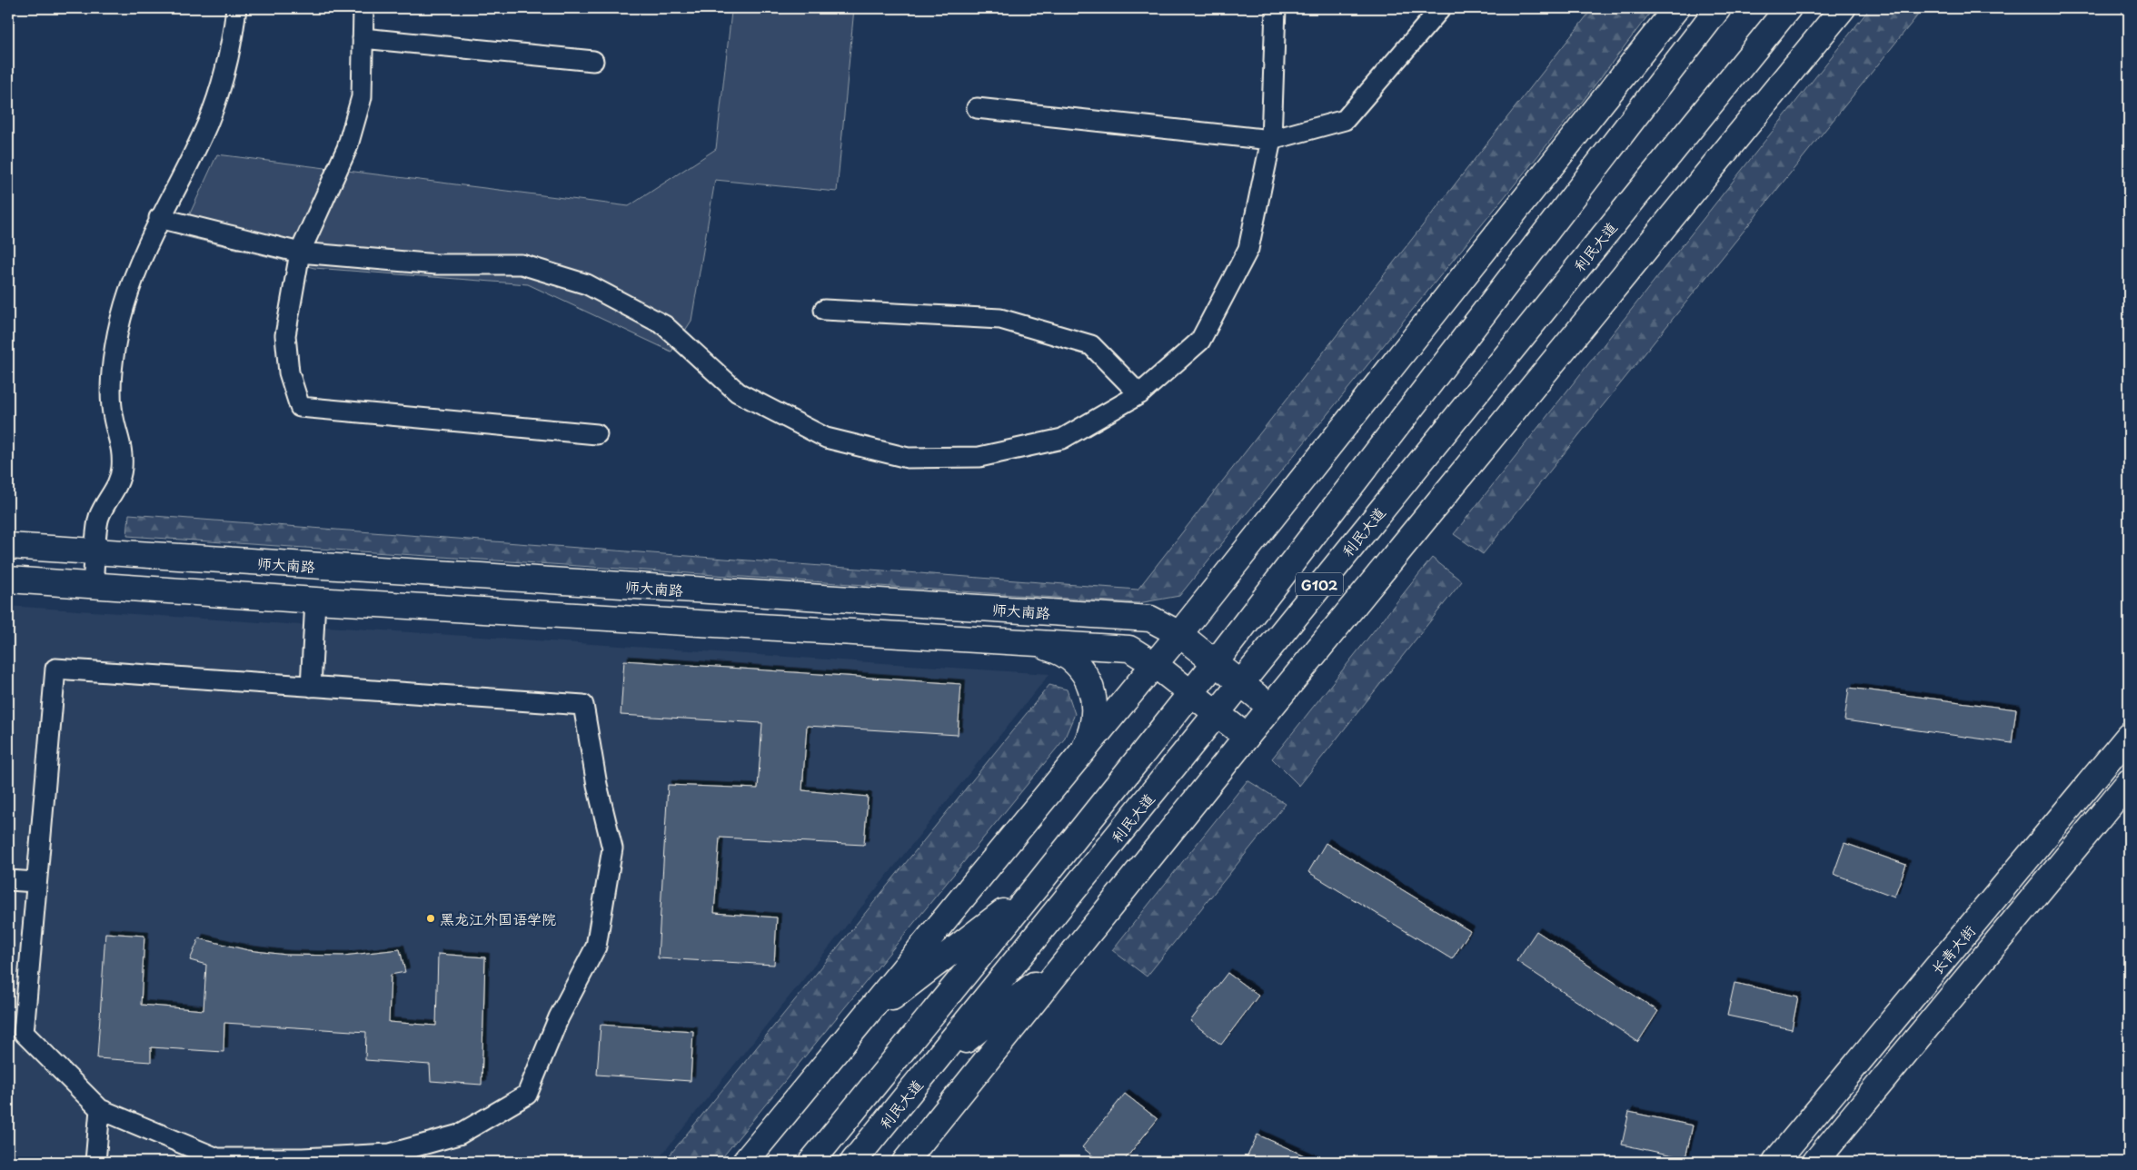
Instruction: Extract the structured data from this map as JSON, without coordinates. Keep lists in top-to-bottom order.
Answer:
{
  "streets": {
    "main road": [
      "利民大道",
      "师大南路",
      "G102",
      "长青大街"
    ]
  },
  "crossings": [
    ["利民大道", "师大南路"],
    ["师大南路", "G102"]
  ],
  "places": ["黑龙江外国语学院"]
}
